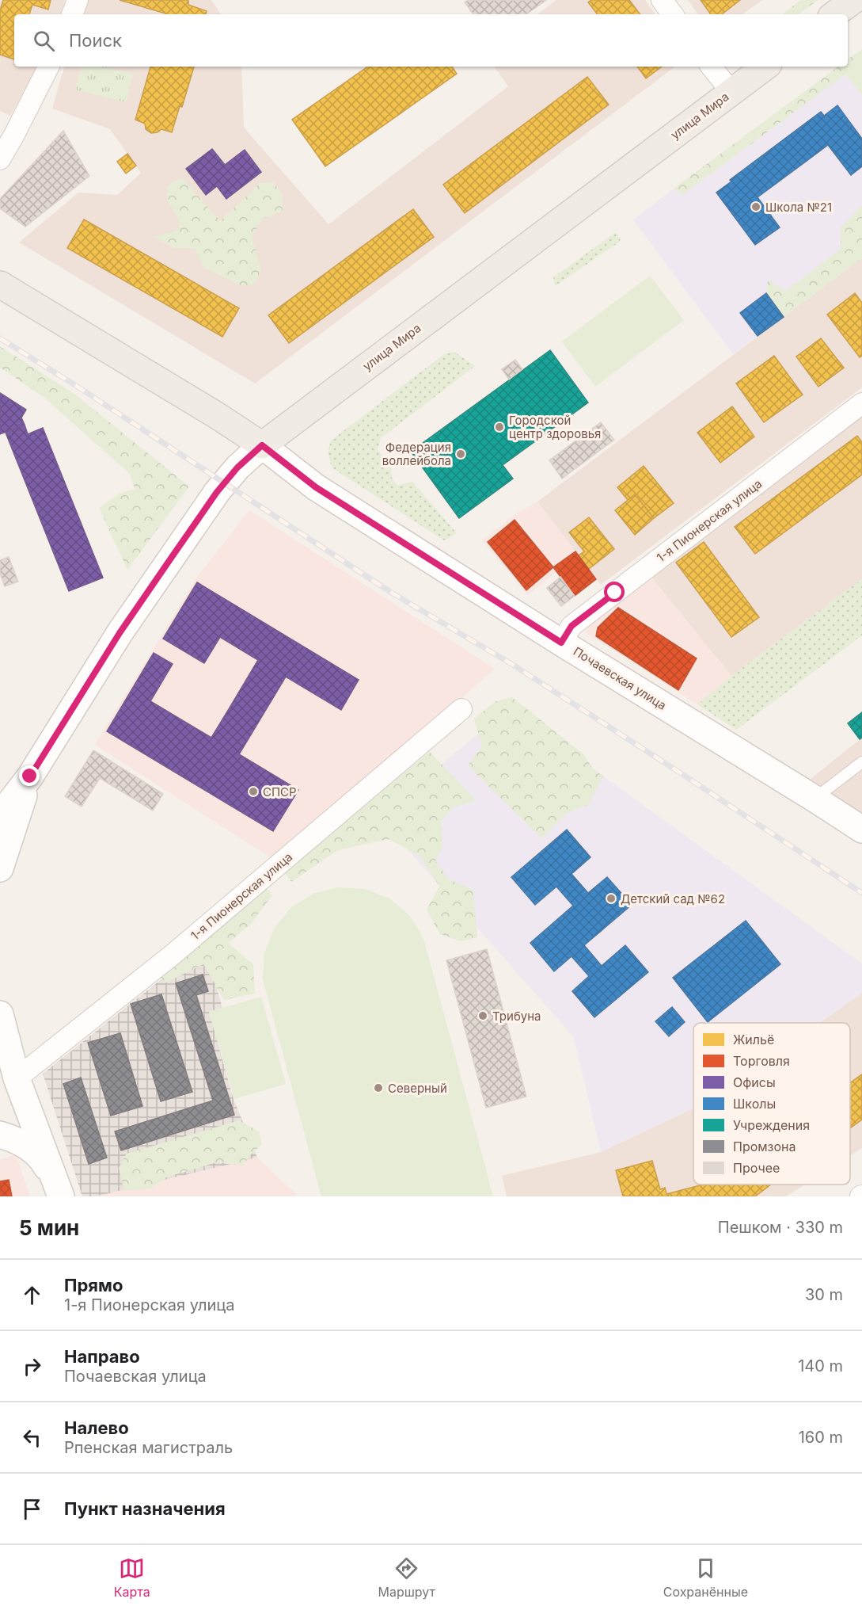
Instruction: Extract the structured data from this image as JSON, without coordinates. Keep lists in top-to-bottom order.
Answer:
{
  "streets": {
    "main road": ["улица Мира", "Почаевская улица"],
    "street": ["1-я Пионерская улица"]
  },
  "crossings": [
    ["улица Мира", "Почаевская улица"],
    ["1-я Пионерская улица", "Почаевская улица"]
  ],
  "places": [
    "Школа №21",
    "Городской центр здоровья",
    "Федерация воллейбола",
    "СПСР",
    "Детский сад №62",
    "Трибуна",
    "Северный"
  ],
  "legend": [
    "Жильё",
    "Торговля",
    "Офисы",
    "Школы",
    "Учреждения",
    "Промзона",
    "Прочее"
  ],
  "page": {
    "search": "Поиск",
    "heading": ["5 мин", "Пешком · 330 m"],
    "list": [
      ["Прямо", "1-я Пионерская улица", "30 m"],
      ["Направо", "Почаевская улица", "140 m"],
      ["Налево", "Рпенская магистраль", "160 m"],
      "Пункт назначения"
    ],
    "nav": ["Карта", "Маршрут", "Сохранённые"]
  }
}
